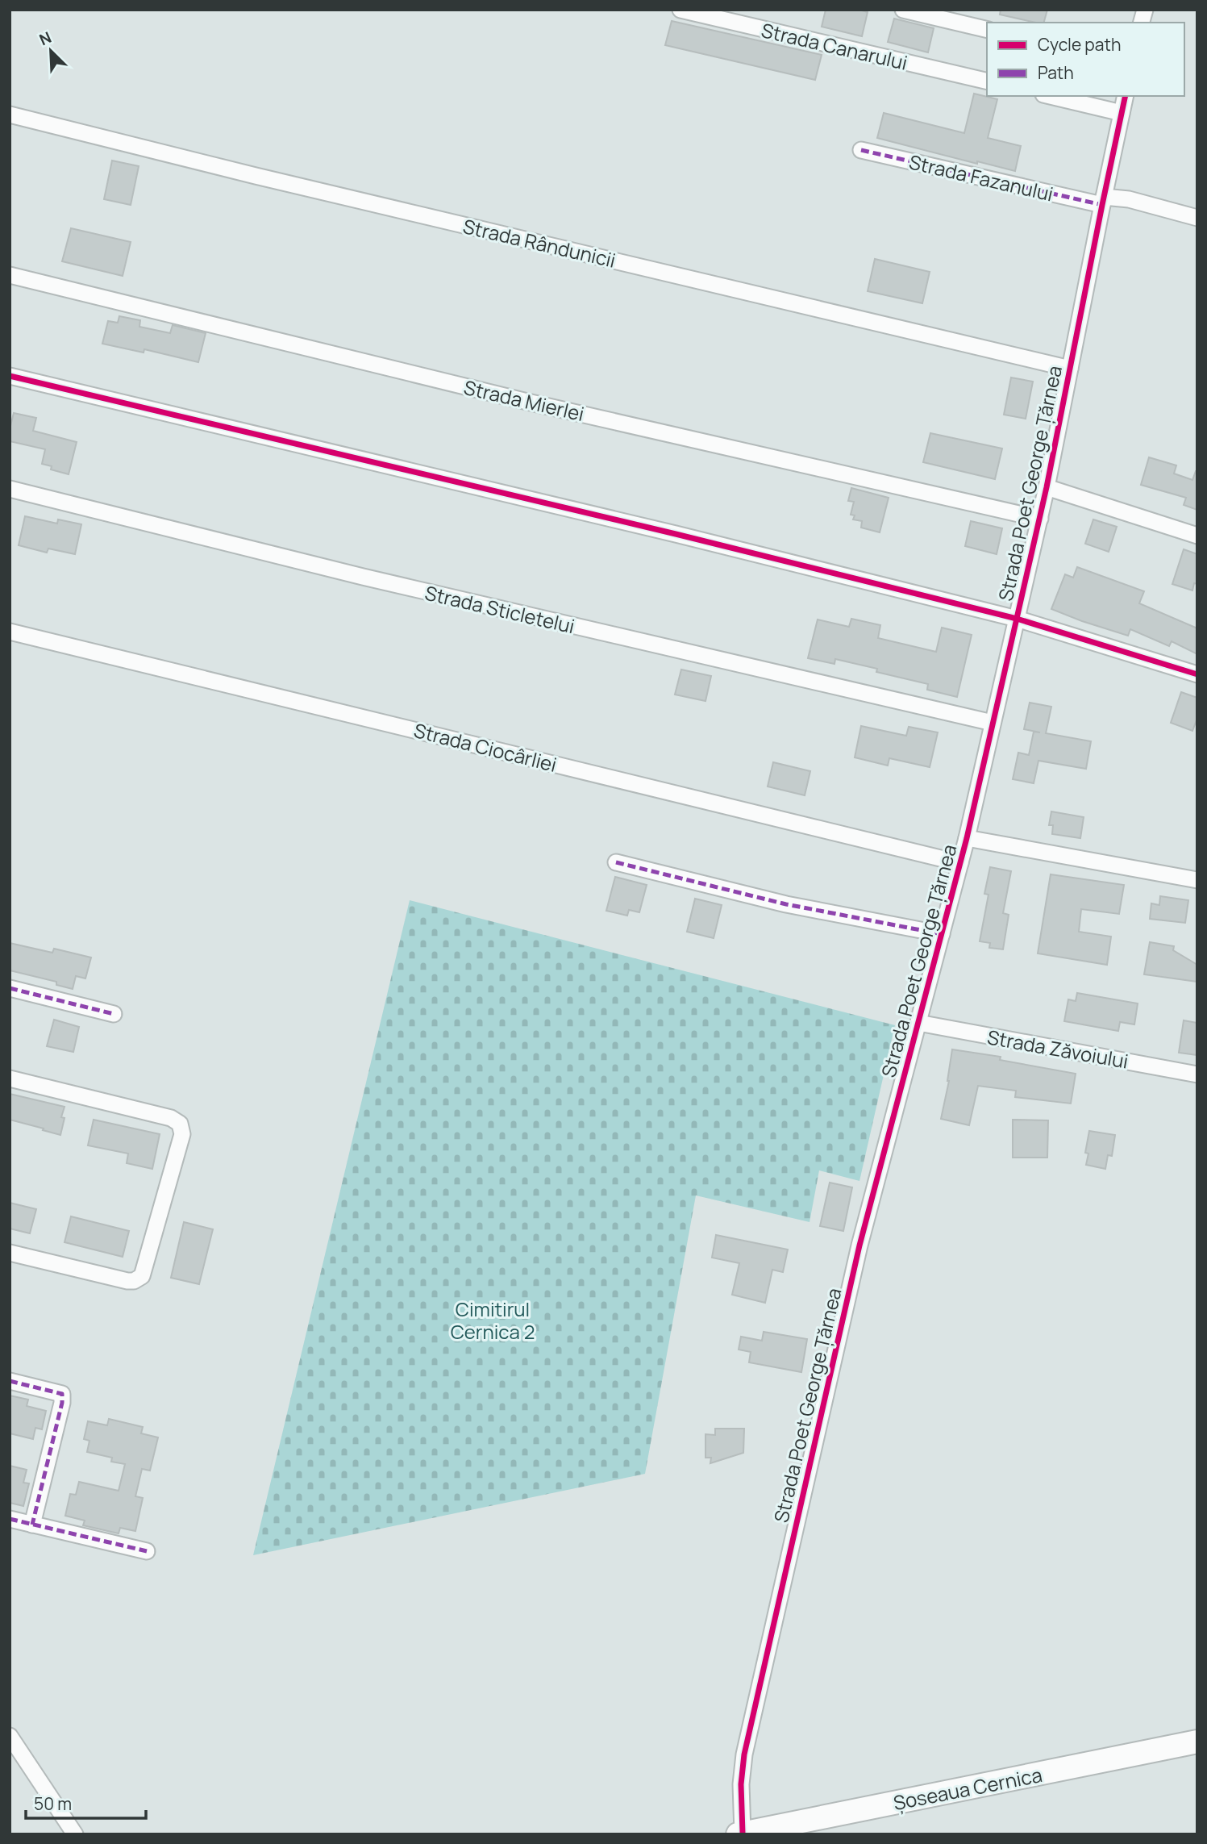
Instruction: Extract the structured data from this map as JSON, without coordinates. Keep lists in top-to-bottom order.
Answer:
{
  "streets": {
    "main road": ["Șoseaua Cernica"],
    "street": [
      "Strada Canarului",
      "Strada Fazanului",
      "Strada Rândunicii",
      "Strada Mierlei",
      "Strada Poet George Țărnea",
      "Strada Sticletelui",
      "Strada Ciocârliei",
      "Strada Zăvoiului"
    ]
  },
  "crossings": [
    ["Strada Fazanului", "Strada Poet George Țărnea"],
    ["Strada Rândunicii", "Strada Poet George Țărnea"],
    ["Strada Mierlei", "Strada Poet George Țărnea"],
    ["Strada Poet George Țărnea", "Strada Sticletelui"],
    ["Strada Poet George Țărnea", "Strada Ciocârliei"],
    ["Strada Poet George Țărnea", "Strada Zăvoiului"],
    ["Strada Poet George Țărnea", "Șoseaua Cernica"]
  ],
  "parks": ["Cimitirul Cernica 2"],
  "legend": ["Cycle path", "Path"],
  "scale_bar": "50 m",
  "north": "top left"
}
